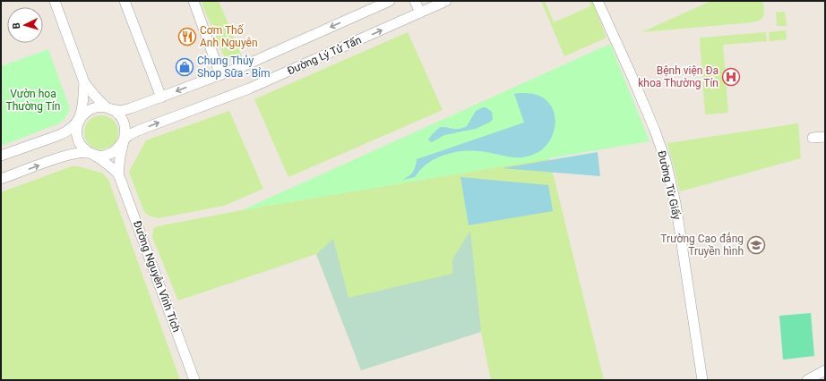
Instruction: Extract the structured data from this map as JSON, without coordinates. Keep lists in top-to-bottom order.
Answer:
{
  "streets": {
    "street": ["Đường Lý Tử Tấn", "Đường Từ Giấy", "Đường Nguyễn Vĩnh Tích"]
  },
  "parks": ["Vườn hoa Thường Tín"],
  "places": {
    "restaurant": ["Cơm Thố Anh Nguyễn"],
    "shop": ["Chung Thủy Shop Sữa - Bỉm"],
    "hospital": ["Bệnh viện Đa khoa Thường Tín"],
    "school or university": ["Trường Cao đẳng Truyền hình"]
  },
  "north": "left"
}
